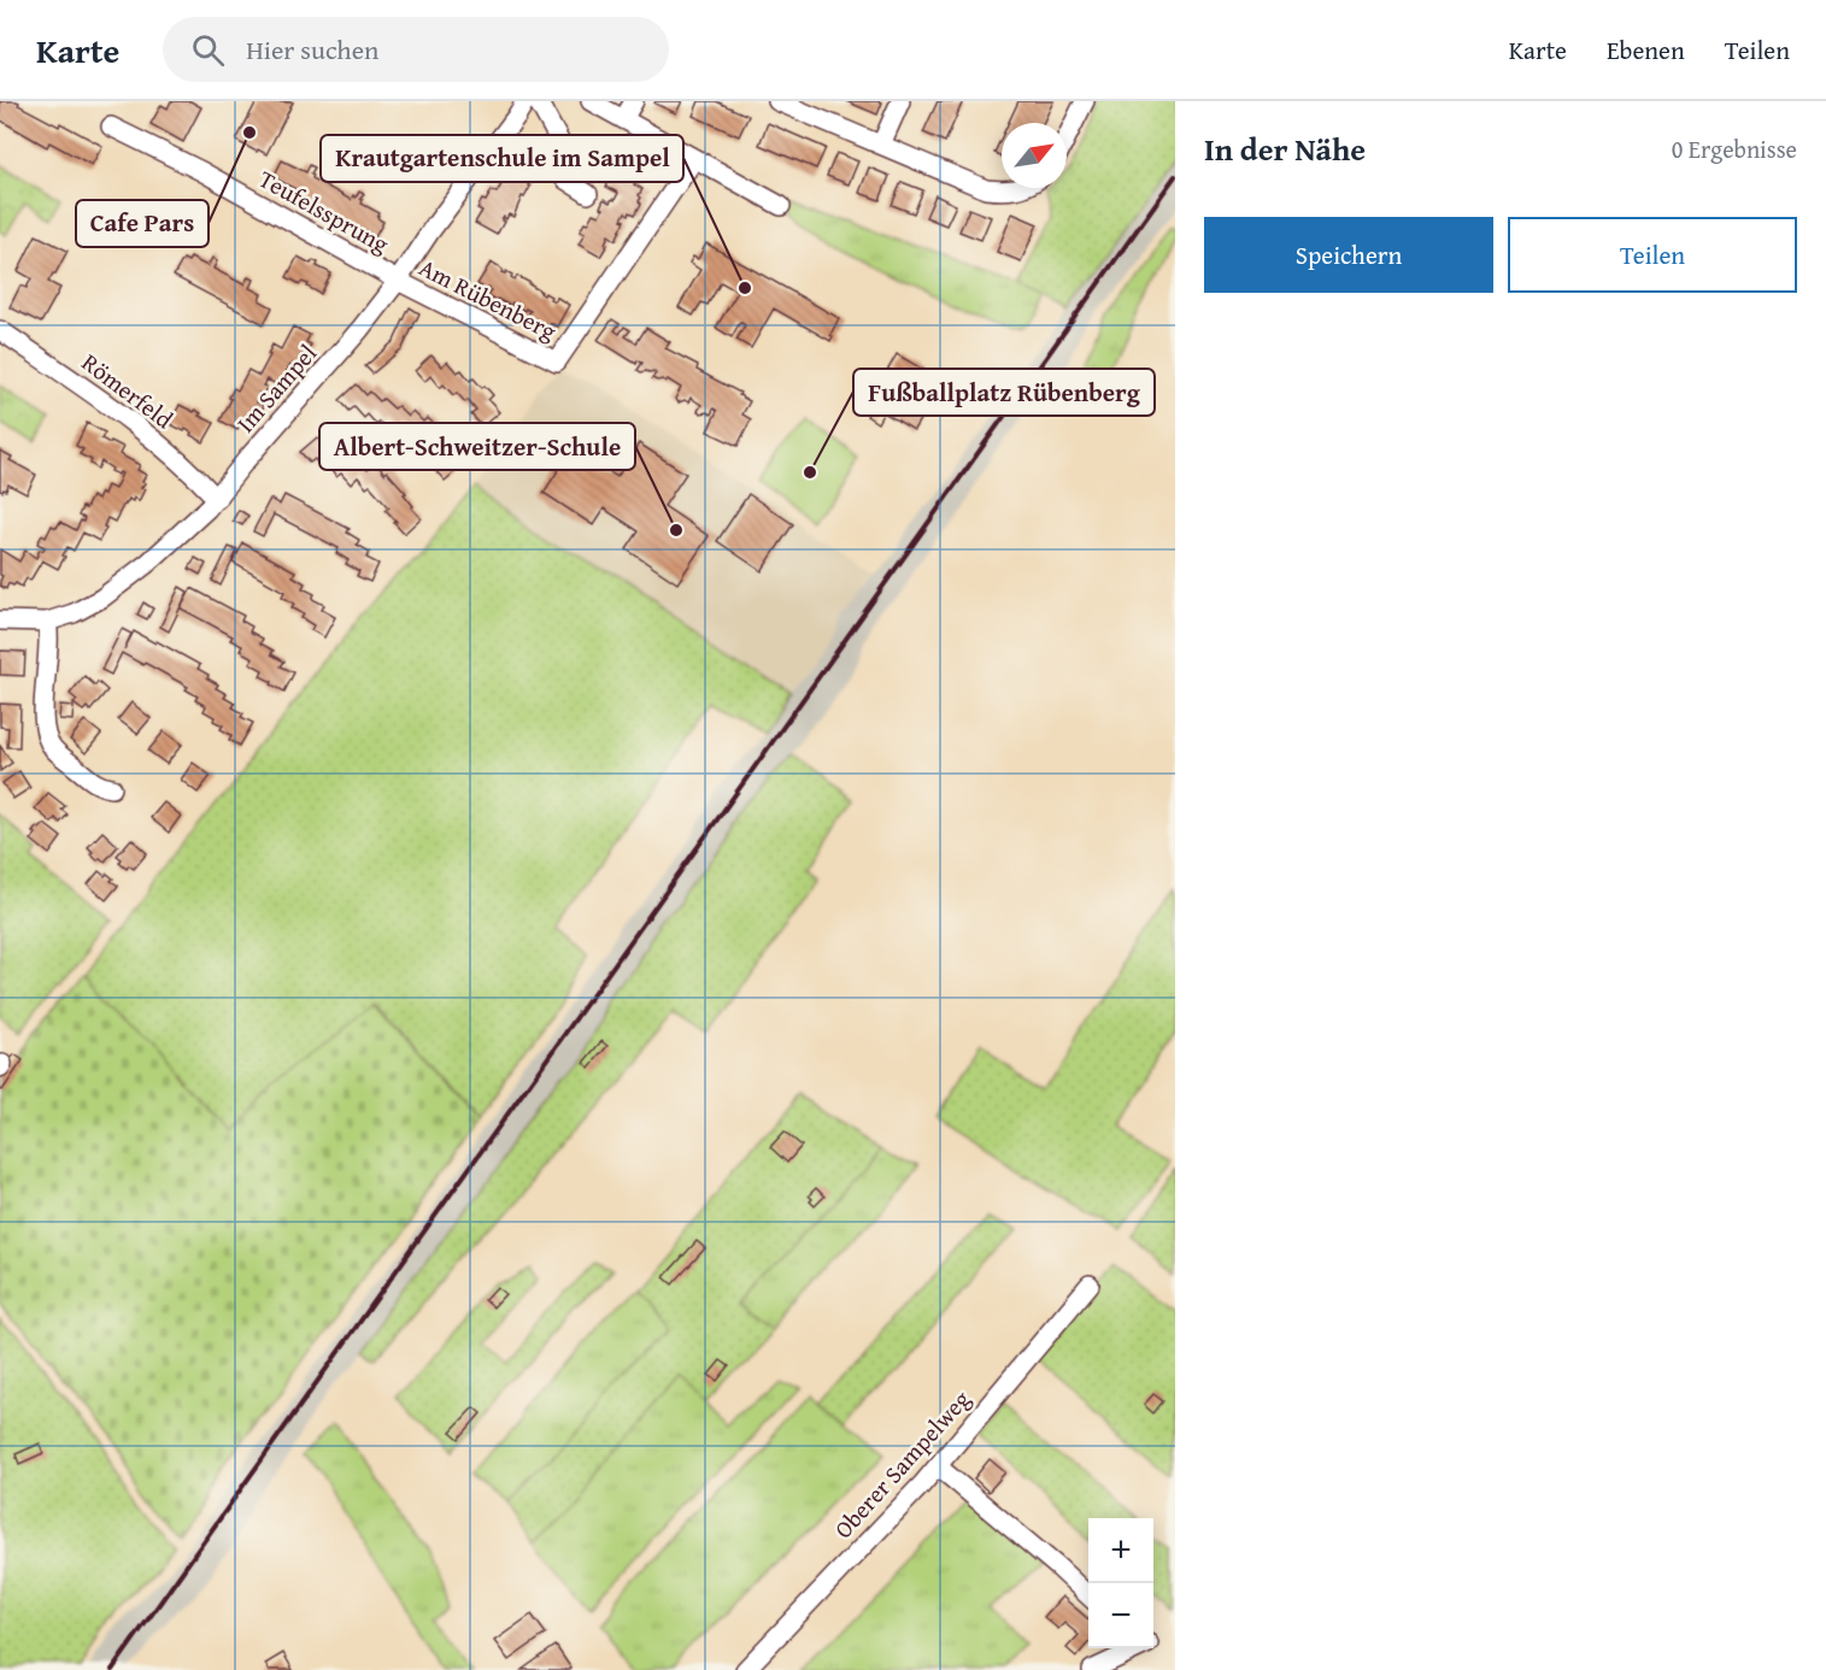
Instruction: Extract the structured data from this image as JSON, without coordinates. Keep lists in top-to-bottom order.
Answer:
{
  "streets": {
    "street": [
      "Teufelssprung",
      "Am Rübenberg",
      "Im Sampel",
      "Römerfeld",
      "Oberer Sampelweg"
    ]
  },
  "crossings": [
    ["Teufelssprung", "Am Rübenberg"],
    ["Teufelssprung", "Im Sampel"],
    ["Am Rübenberg", "Im Sampel"],
    ["Im Sampel", "Römerfeld"]
  ],
  "places": [
    "Cafe Pars",
    "Krautgartenschule im Sampel",
    "Fußballplatz Rübenberg",
    "Albert-Schweitzer-Schule"
  ],
  "north": "top right",
  "page": {
    "header": "Karte",
    "search": "Hier suchen",
    "nav": ["Karte", "Ebenen", "Teilen"],
    "heading": ["In der Nähe", "0 Ergebnisse"],
    "buttons": ["Speichern", "Teilen"],
    "map_buttons": ["+", "−"]
  }
}
